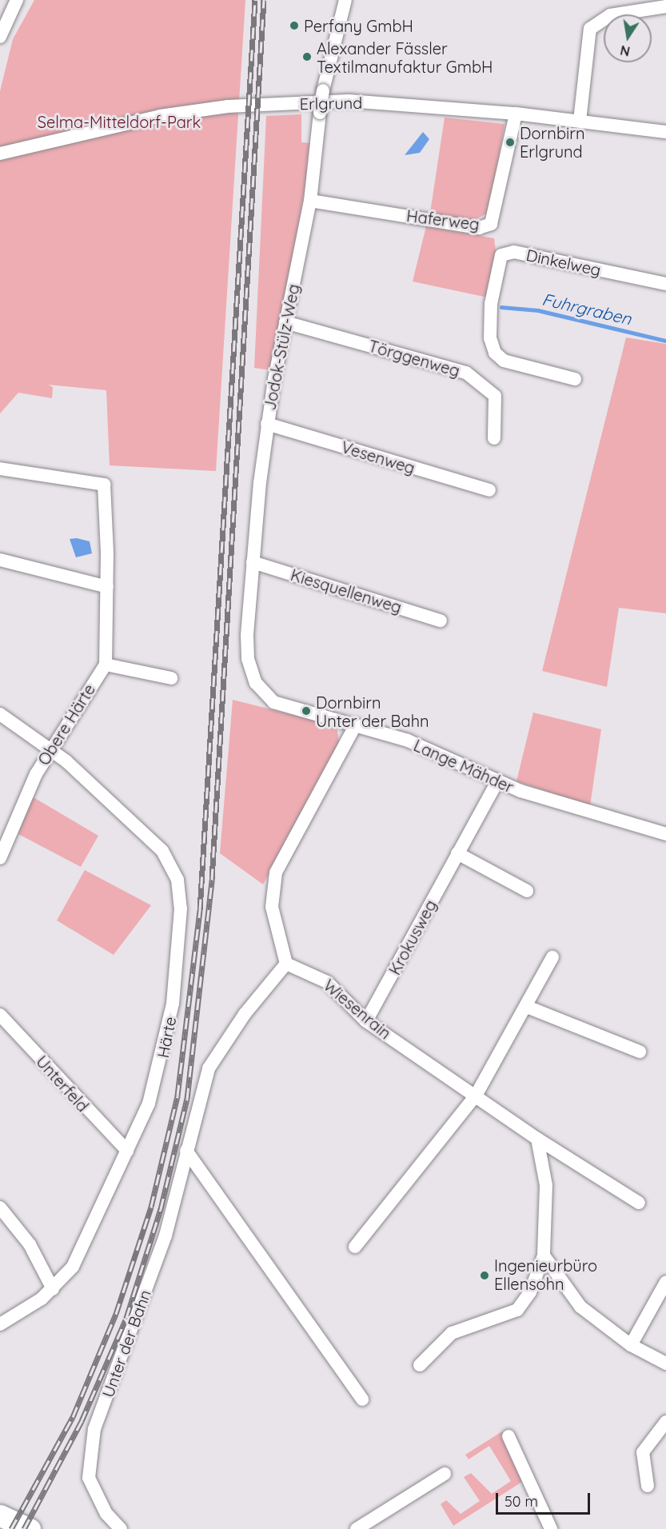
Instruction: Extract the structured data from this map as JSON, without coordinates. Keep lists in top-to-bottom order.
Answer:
{
  "streets": {
    "street": [
      "Erlgrund",
      "Haferweg",
      "Dinkelweg",
      "Jodok-Stülz-Weg",
      "Törggenweg",
      "Vesenweg",
      "Kiesquellenweg",
      "Obere Härte",
      "Lange Mähder",
      "Krokusweg",
      "Wiesenrain",
      "Härte",
      "Unterfeld",
      "Unter der Bahn"
    ]
  },
  "crossings": [
    ["Erlgrund", "Haferweg"],
    ["Haferweg", "Jodok-Stülz-Weg"],
    ["Jodok-Stülz-Weg", "Törggenweg"],
    ["Jodok-Stülz-Weg", "Vesenweg"],
    ["Jodok-Stülz-Weg", "Kiesquellenweg"],
    ["Jodok-Stülz-Weg", "Lange Mähder"],
    ["Obere Härte", "Härte"],
    ["Lange Mähder", "Krokusweg"],
    ["Krokusweg", "Wiesenrain"],
    ["Wiesenrain", "Unter der Bahn"],
    ["Härte", "Unterfeld"]
  ],
  "water": ["Fuhrgraben"],
  "parks": ["Selma-Mitteldorf-Park"],
  "places": [
    "Perfany GmbH",
    "Alexander Fässler Textilmanufaktur GmbH",
    "Dornbirn Erlgrund",
    "Dornbirn Unter der Bahn",
    "Ingenieurbüro Ellensohn"
  ],
  "scale_bar": "50 m",
  "north": "bottom"
}
